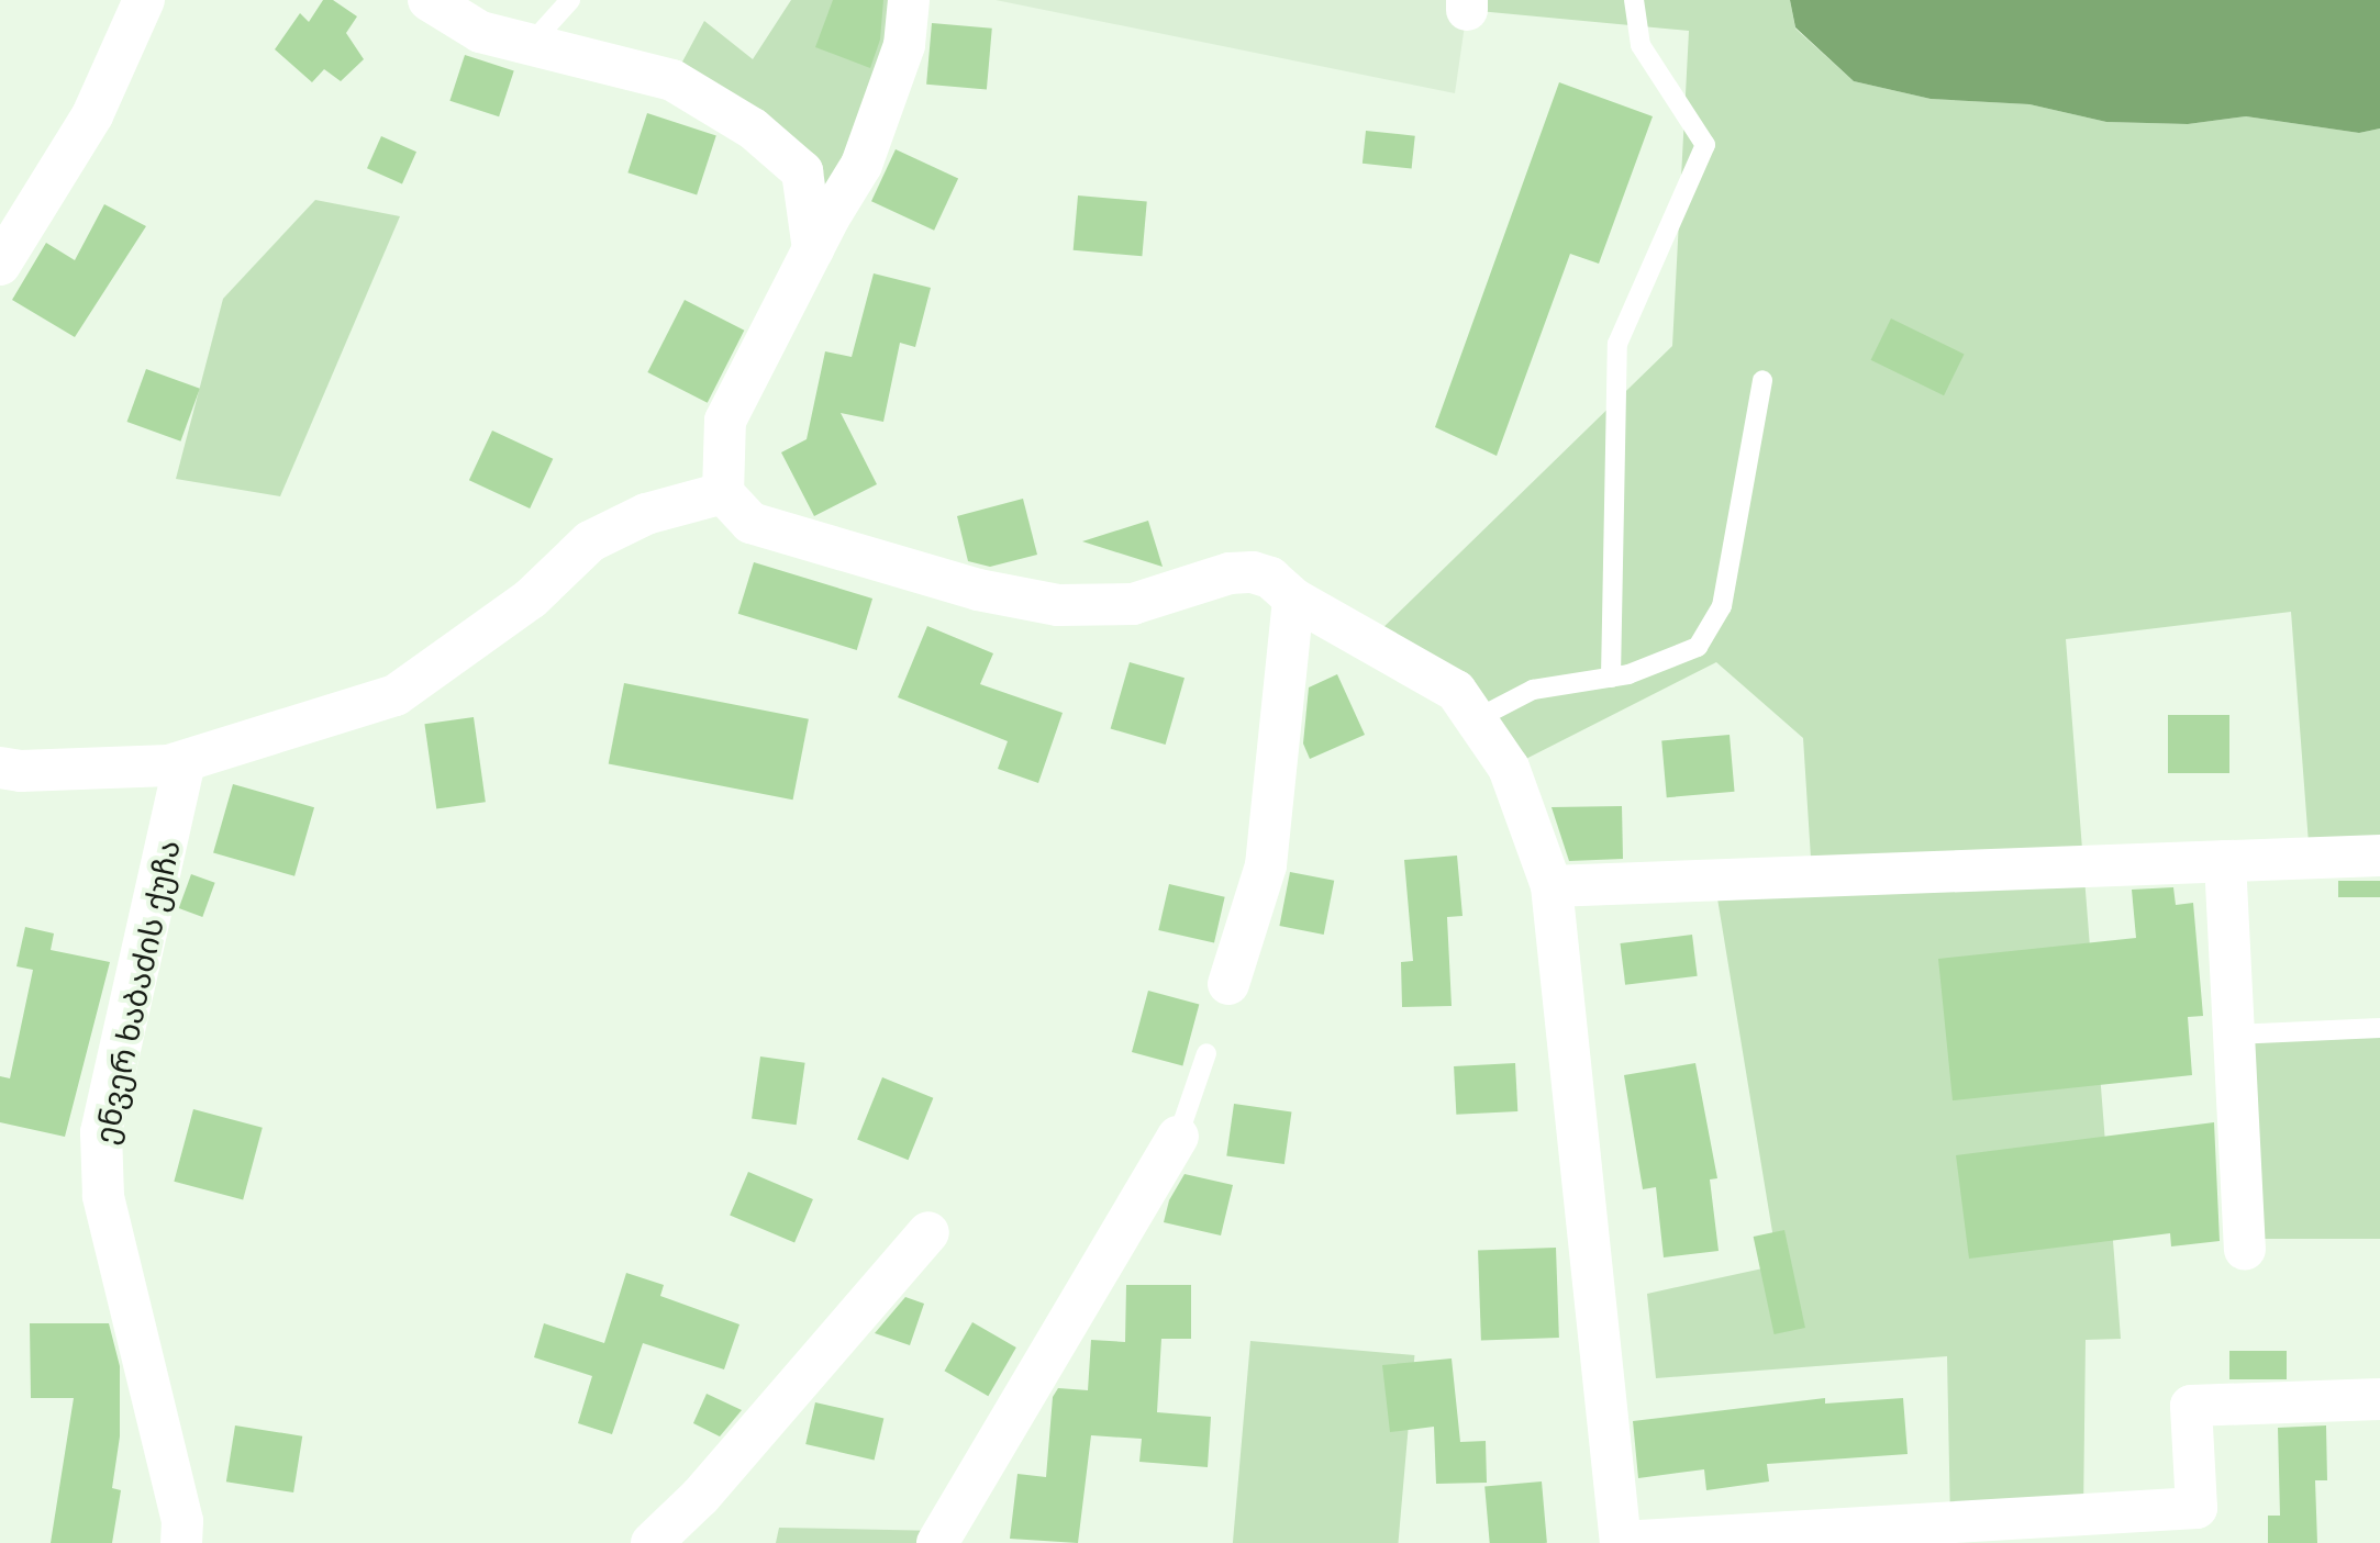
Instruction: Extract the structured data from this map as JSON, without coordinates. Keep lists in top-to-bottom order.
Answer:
{
  "streets": {
    "street": ["ენვერ ხაბაძის ქუჩა"]
  }
}
